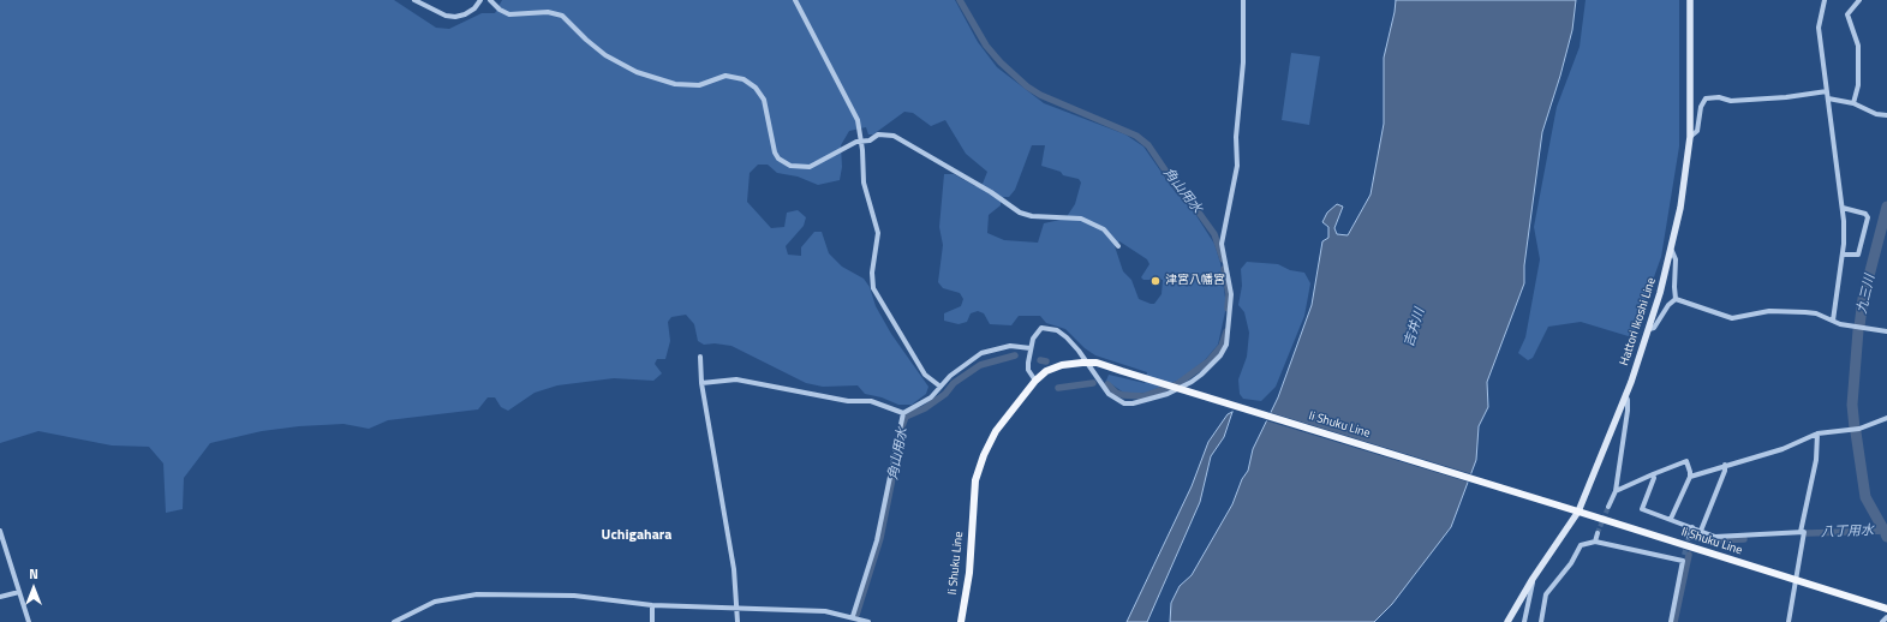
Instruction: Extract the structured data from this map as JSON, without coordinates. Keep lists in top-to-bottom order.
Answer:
{
  "streets": {
    "main road": ["Hattori Ikoshi Line", "Ii Shuku Line"]
  },
  "crossings": [
    ["Hattori Ikoshi Line", "Ii Shuku Line"]
  ],
  "districts": ["Uchigahara"],
  "water": [
    "角山用水",
    "九三川",
    "吉井川",
    "八丁用水"
  ],
  "places": ["津宮八幡宮"],
  "north": "top"
}
